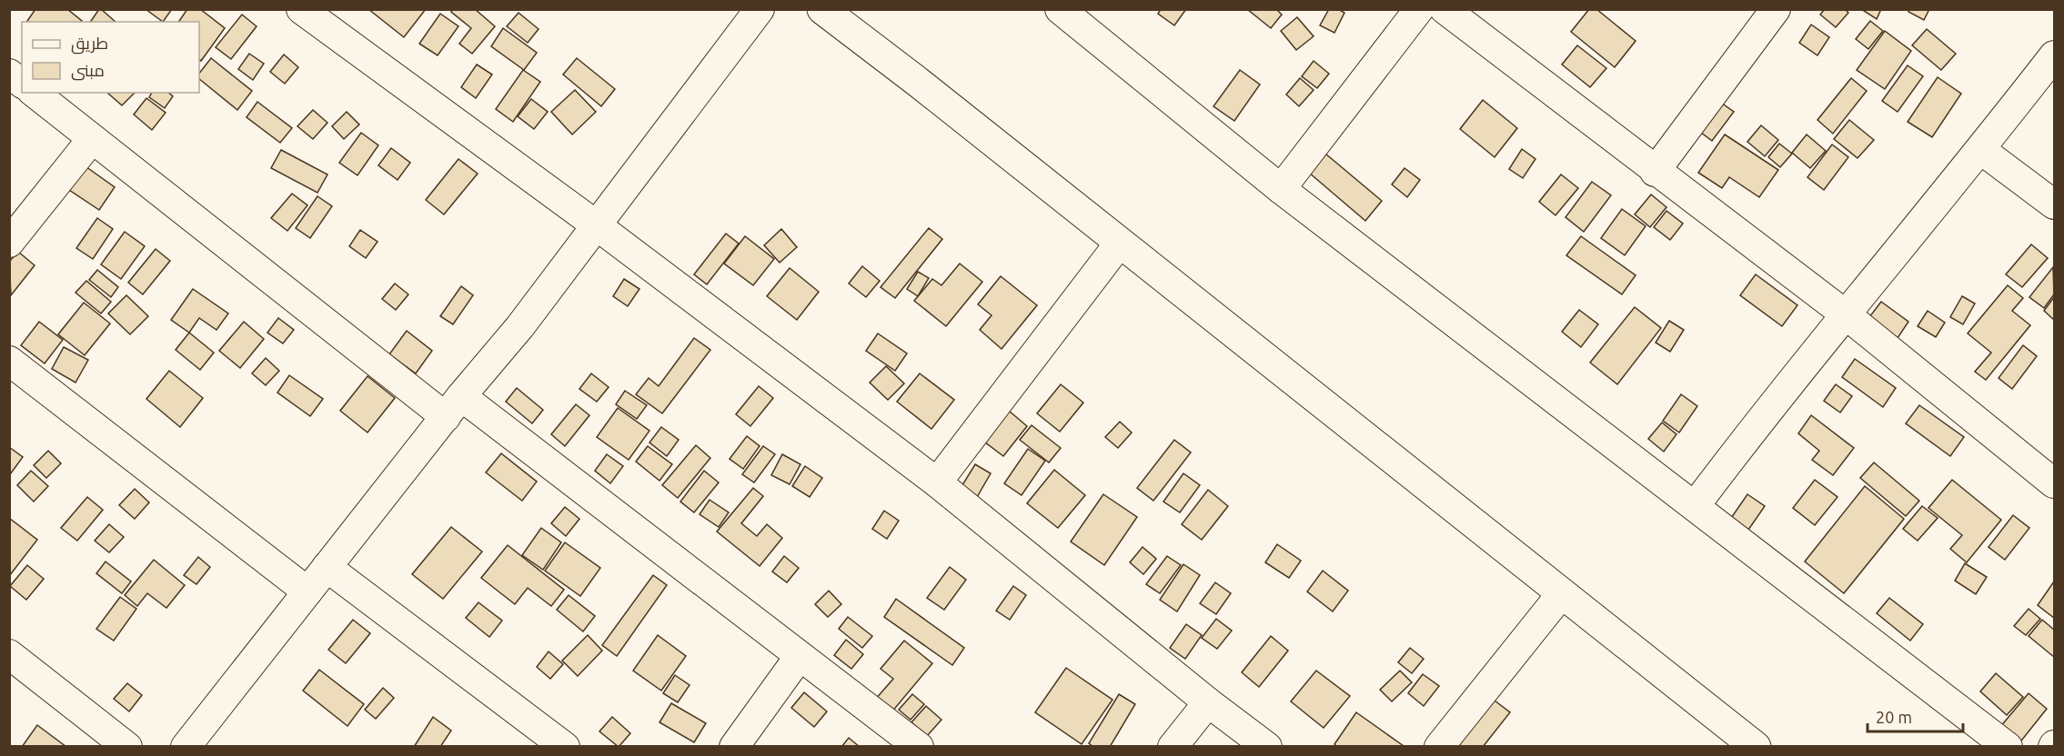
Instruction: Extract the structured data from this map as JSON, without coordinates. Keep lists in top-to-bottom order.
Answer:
{
  "legend": ["طريق", "مبنى"],
  "scale_bar": "20 m"
}
